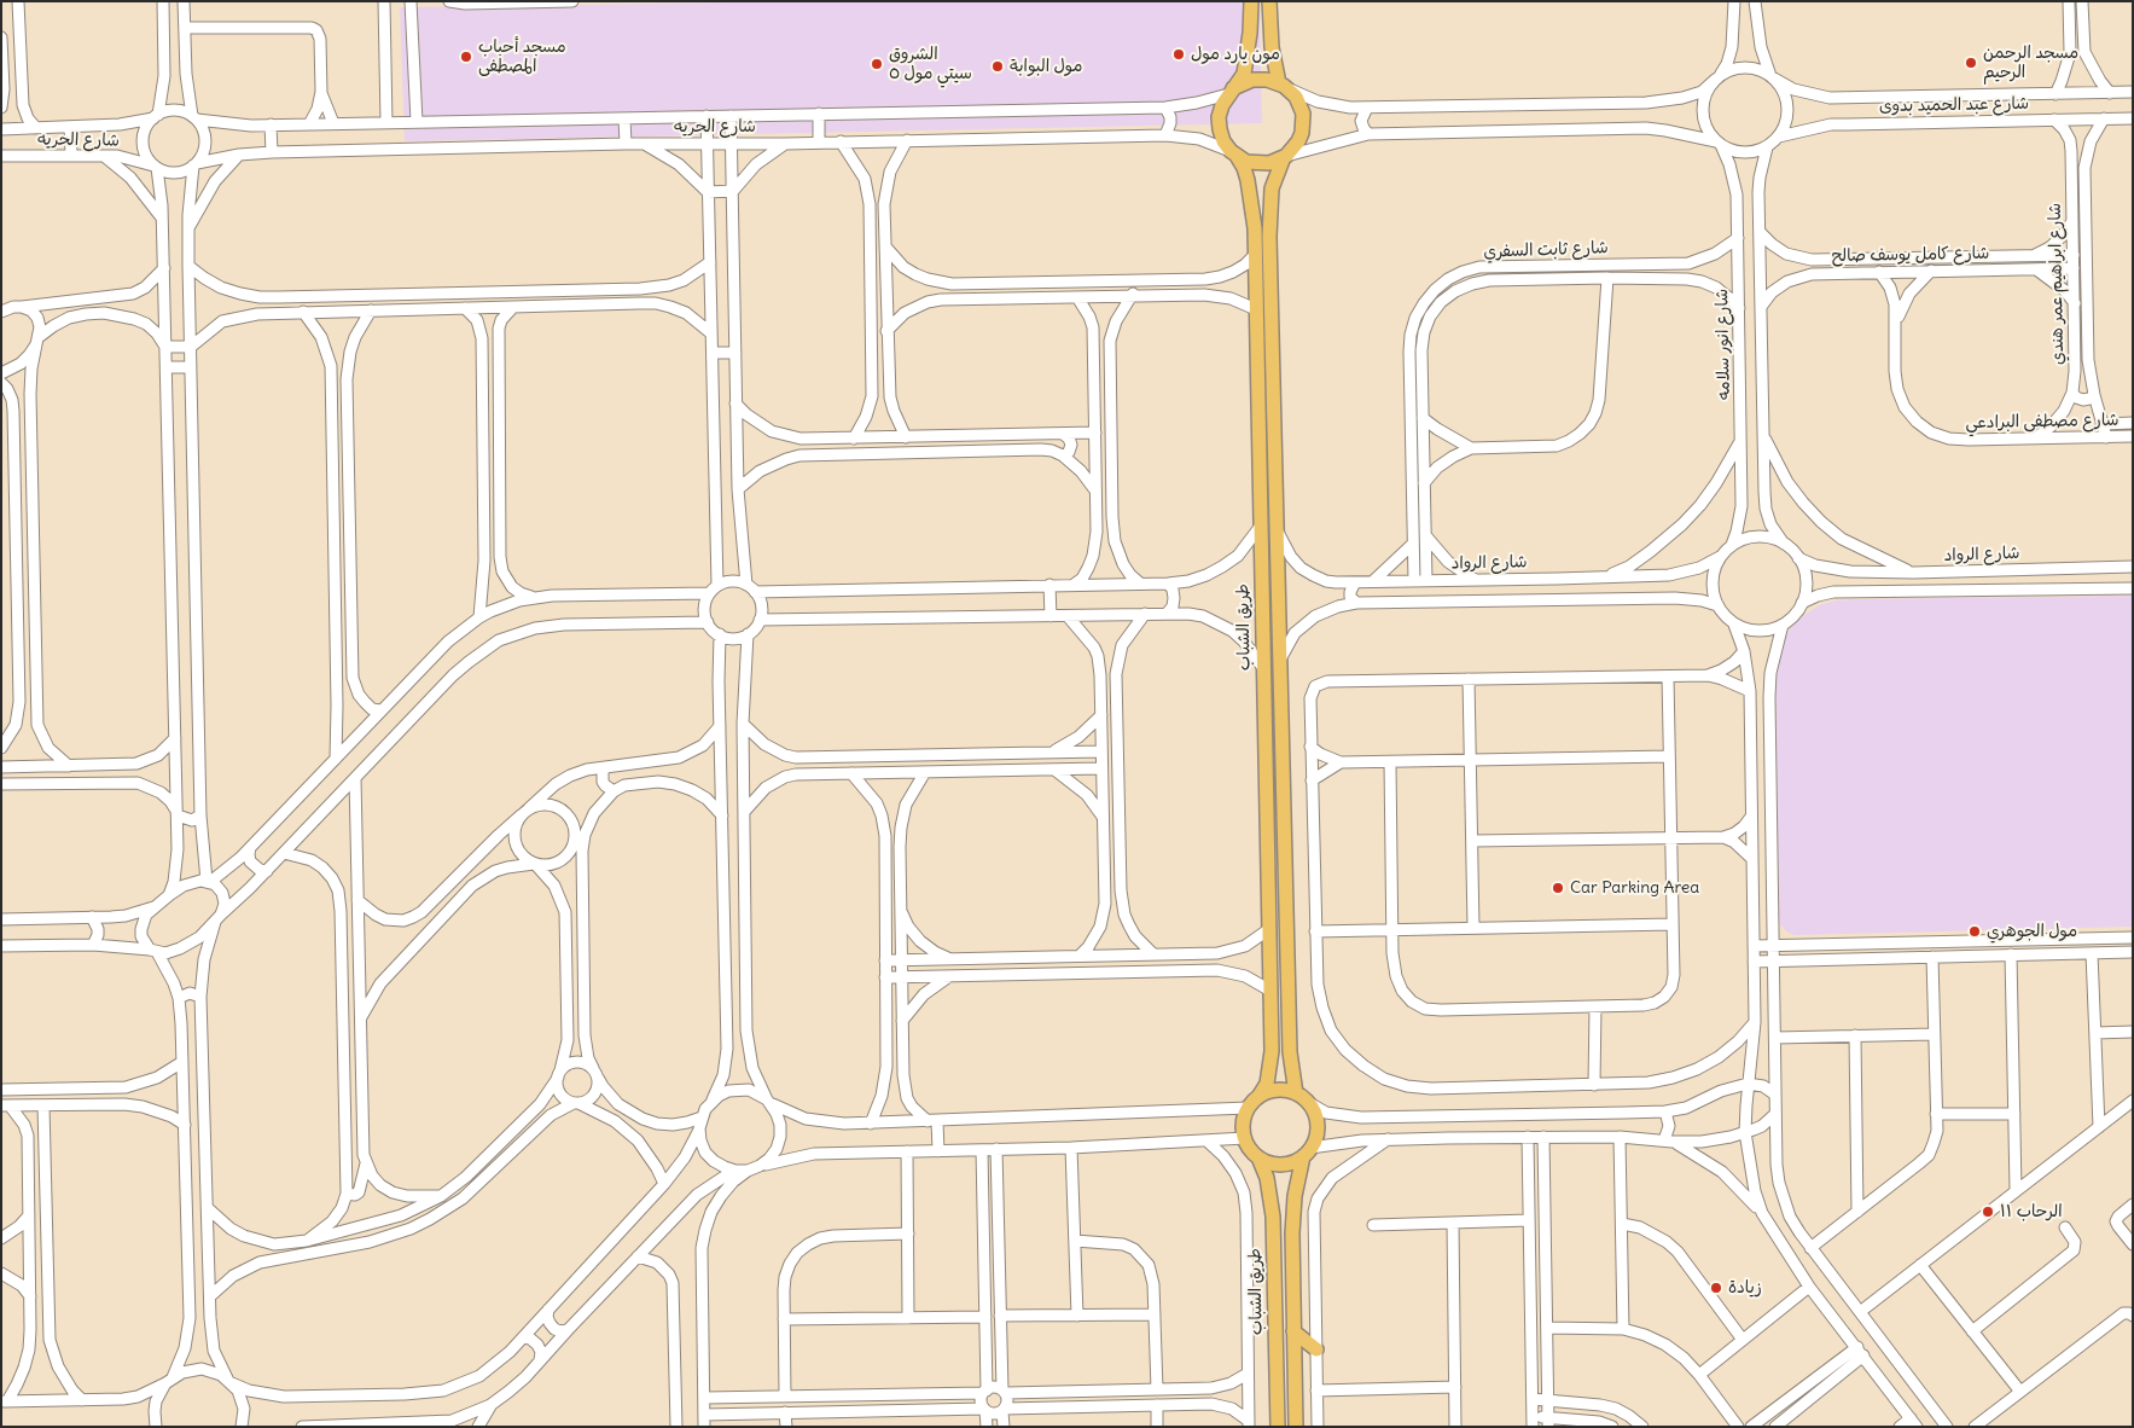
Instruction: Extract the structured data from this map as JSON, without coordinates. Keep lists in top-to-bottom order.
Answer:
{
  "streets": {
    "main road": ["طريق الشباب"],
    "street": [
      "شارع عبد الحميد بدوى",
      "شارع الحريه",
      "شارع ثابت السفري",
      "شارع كامل يوسف صالح",
      "شارع ابراهيم عمر هندي",
      "شارع انور سلامه",
      "شارع مصطفى البرادعي",
      "شارع الرواد"
    ]
  },
  "crossings": [
    ["شارع عبد الحميد بدوى", "شارع ابراهيم عمر هندي"],
    ["شارع عبد الحميد بدوى", "شارع انور سلامه"],
    ["شارع الحريه", "طريق الشباب"],
    ["شارع ثابت السفري", "شارع انور سلامه"],
    ["شارع ثابت السفري", "شارع الرواد"],
    ["شارع كامل يوسف صالح", "شارع ابراهيم عمر هندي"],
    ["شارع كامل يوسف صالح", "شارع مصطفى البرادعي"],
    ["شارع ابراهيم عمر هندي", "شارع مصطفى البرادعي"],
    ["شارع انور سلامه", "شارع الرواد"]
  ],
  "places": [
    "مون يارد مول",
    "مسجد أحباب المصطفى",
    "مسجد الرحمن الرحيم",
    "الشروق سيتي مول ٥",
    "مول البوابة",
    "Car Parking Area",
    "مول الجوهري",
    "الرحاب ١١",
    "زيادة"
  ]
}
